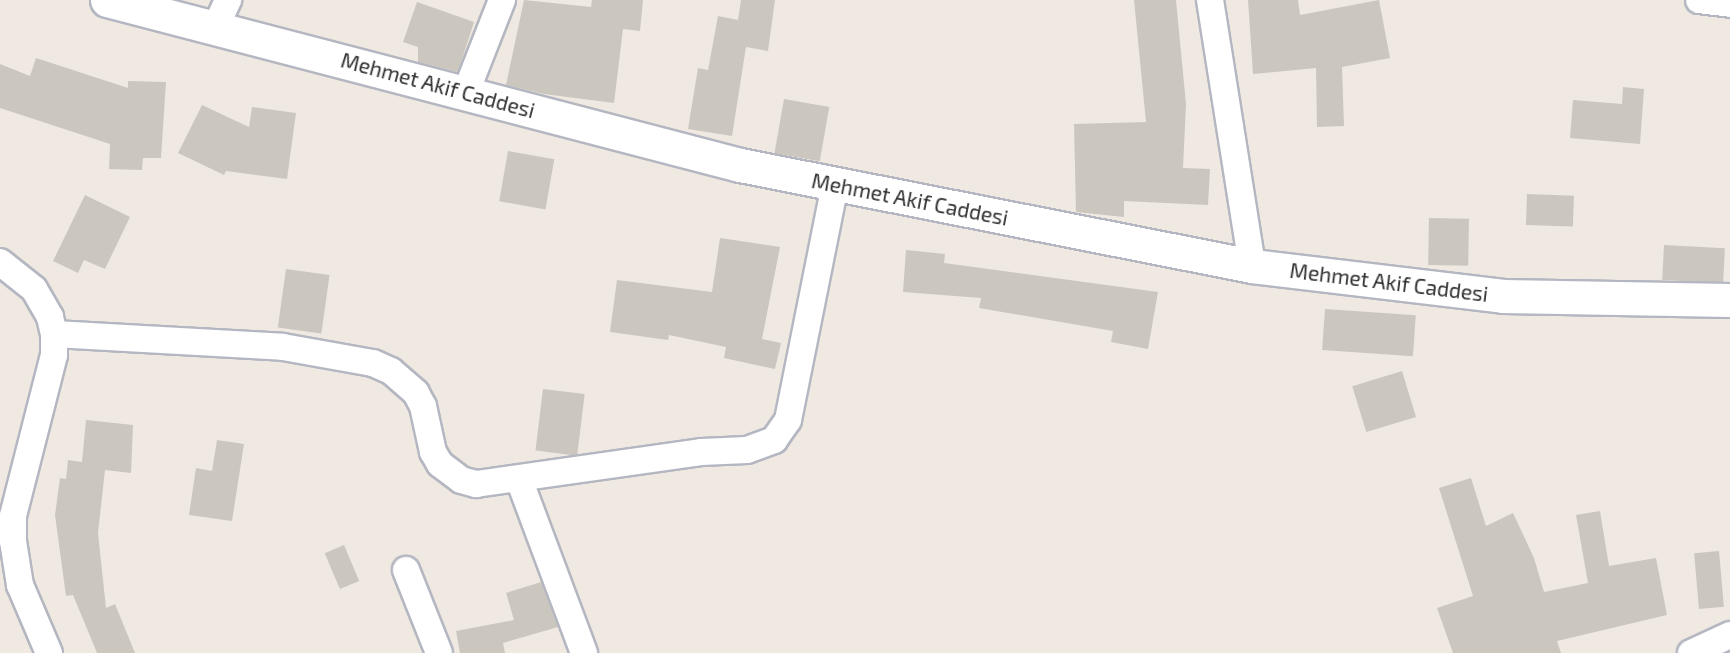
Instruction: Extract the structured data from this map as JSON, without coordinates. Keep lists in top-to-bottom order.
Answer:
{
  "streets": {
    "street": ["Mehmet Akif Caddesi"]
  }
}
